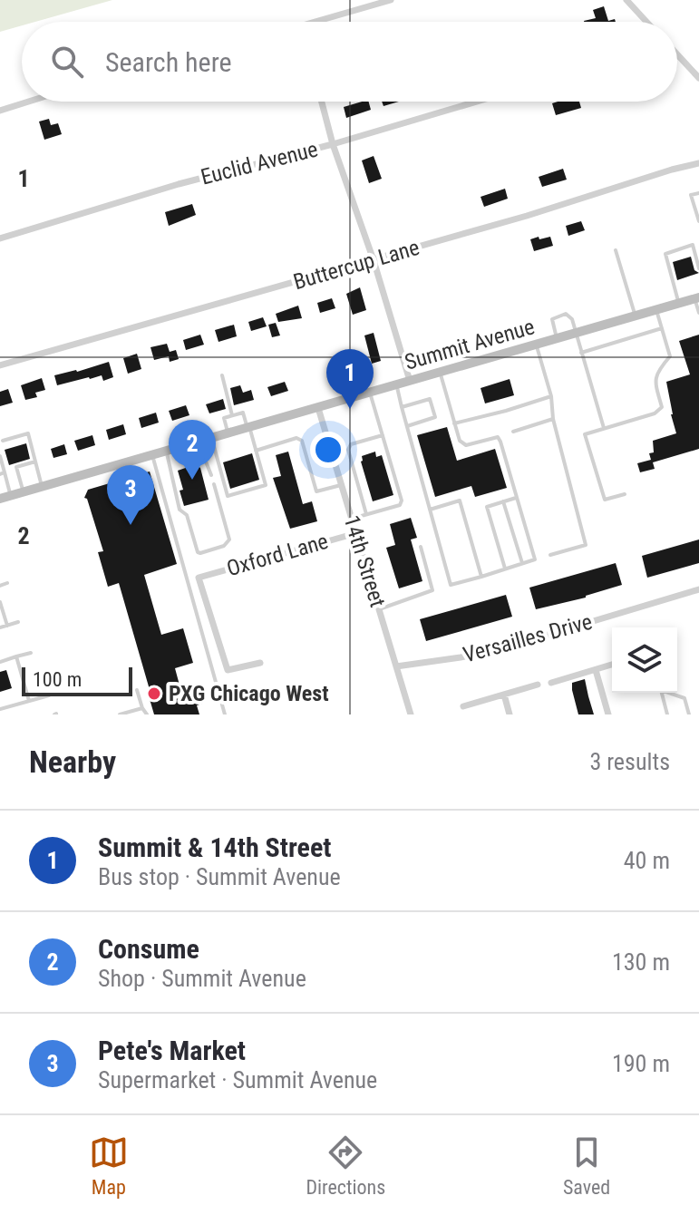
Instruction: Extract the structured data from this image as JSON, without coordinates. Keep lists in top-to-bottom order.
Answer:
{
  "streets": {
    "main road": ["Summit Avenue"],
    "street": [
      "Euclid Avenue",
      "Buttercup Lane",
      "Oxford Lane",
      "14th Street",
      "Versailles Drive"
    ]
  },
  "crossings": [
    ["Summit Avenue", "14th Street"],
    ["Oxford Lane", "14th Street"],
    ["14th Street", "Versailles Drive"]
  ],
  "places": ["PXG Chicago West"],
  "scale_bar": "100 m",
  "page": {
    "search": "Search here",
    "pins": ["1", "2", "3"],
    "scale": "100 m",
    "heading": ["Nearby", "3 results"],
    "list": [
      {
        "mark": "1",
        "name": "Summit & 14th Street",
        "note": "Bus stop · Summit Avenue",
        "value": "40 m"
      },
      {
        "mark": "2",
        "name": "Consume",
        "note": "Shop · Summit Avenue",
        "value": "130 m"
      },
      {
        "mark": "3",
        "name": "Pete's Market",
        "note": "Supermarket · Summit Avenue",
        "value": "190 m"
      }
    ],
    "nav": ["Map", "Directions", "Saved"]
  },
  "grid": {
    "rows": ["1", "2"]
  }
}
